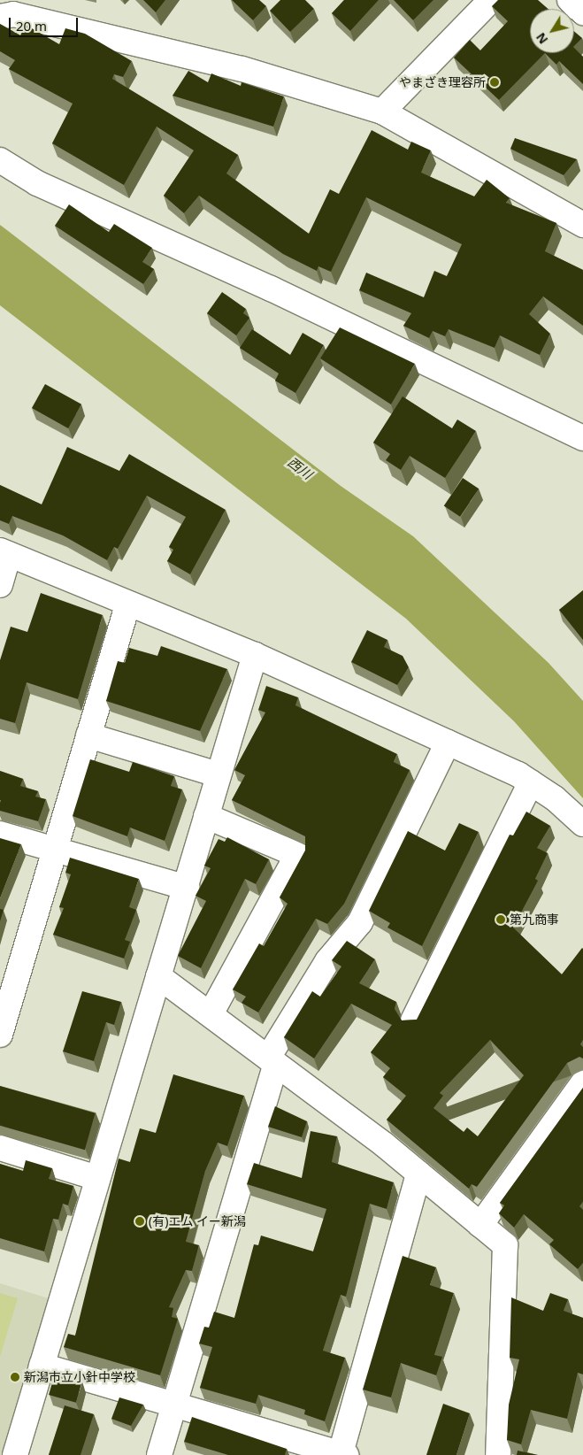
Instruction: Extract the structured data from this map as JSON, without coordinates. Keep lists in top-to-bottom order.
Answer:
{
  "water": ["西川"],
  "places": [
    "やまざき理容所",
    "第九商事",
    "(有)エム イー新潟",
    "新潟市立小針中学校"
  ],
  "scale_bar": "20 m",
  "north": "bottom left"
}
